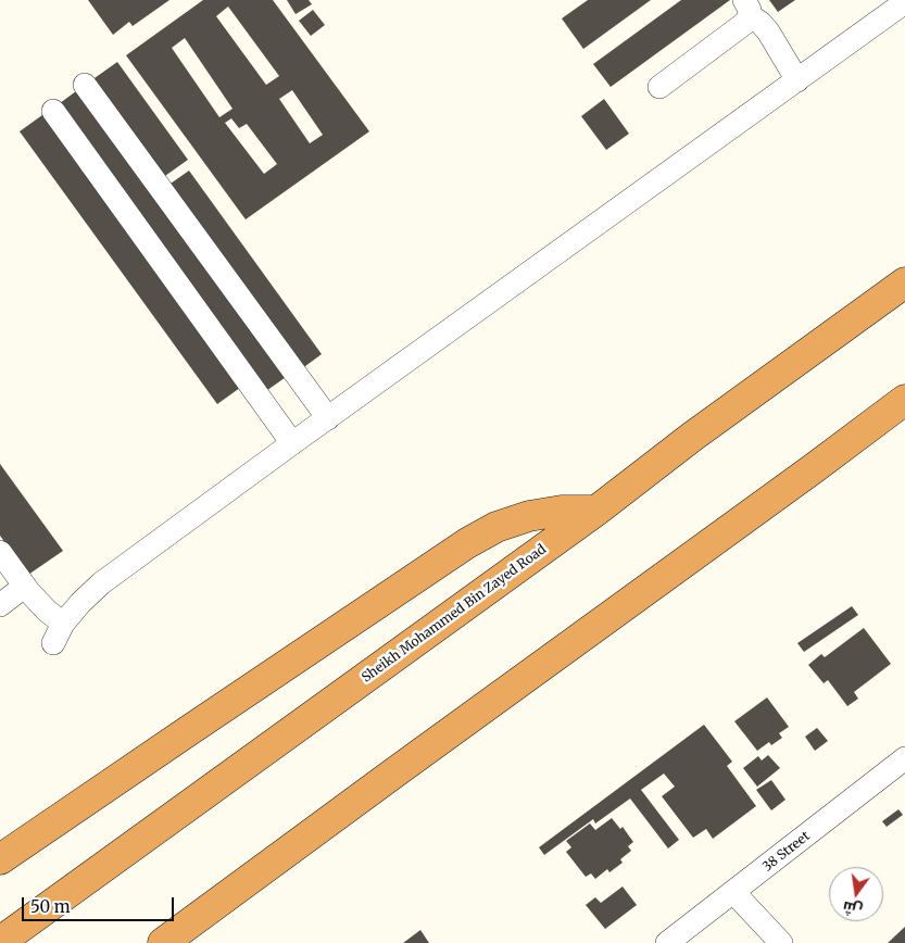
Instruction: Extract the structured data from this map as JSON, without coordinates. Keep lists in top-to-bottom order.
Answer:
{
  "streets": {
    "highway": ["Sheikh Mohammed Bin Zayed Road"],
    "street": ["38 Street"]
  },
  "scale_bar": "50 m",
  "north": "bottom"
}
